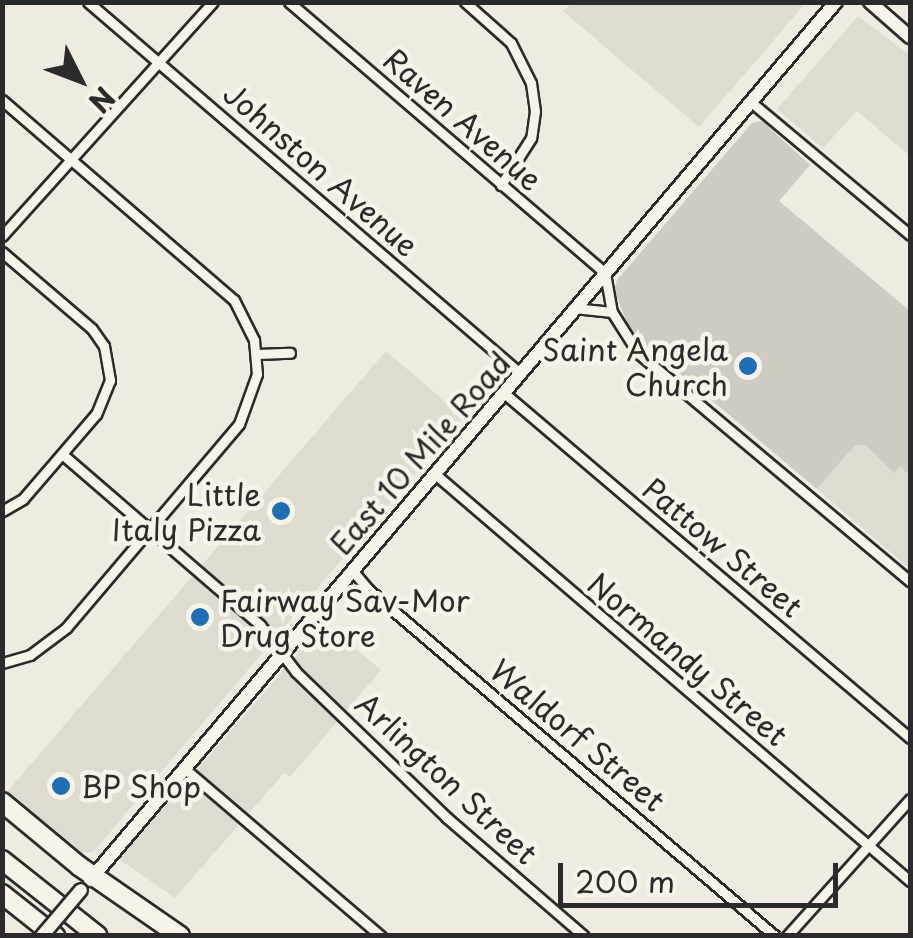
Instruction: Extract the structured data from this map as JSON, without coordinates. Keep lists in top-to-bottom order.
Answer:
{
  "streets": {
    "main road": ["East 10 Mile Road"],
    "street": [
      "Raven Avenue",
      "Johnston Avenue",
      "Pattow Street",
      "Normandy Street",
      "Waldorf Street",
      "Arlington Street"
    ]
  },
  "crossings": [
    ["Raven Avenue", "East 10 Mile Road"],
    ["Johnston Avenue", "East 10 Mile Road"],
    ["East 10 Mile Road", "Pattow Street"],
    ["East 10 Mile Road", "Normandy Street"],
    ["East 10 Mile Road", "Waldorf Street"],
    ["East 10 Mile Road", "Arlington Street"]
  ],
  "places": [
    "Saint Angela Church",
    "Little Italy Pizza",
    "Fairway Sav-Mor Drug Store",
    "BP Shop"
  ],
  "scale_bar": "200 m",
  "north": "bottom right"
}
